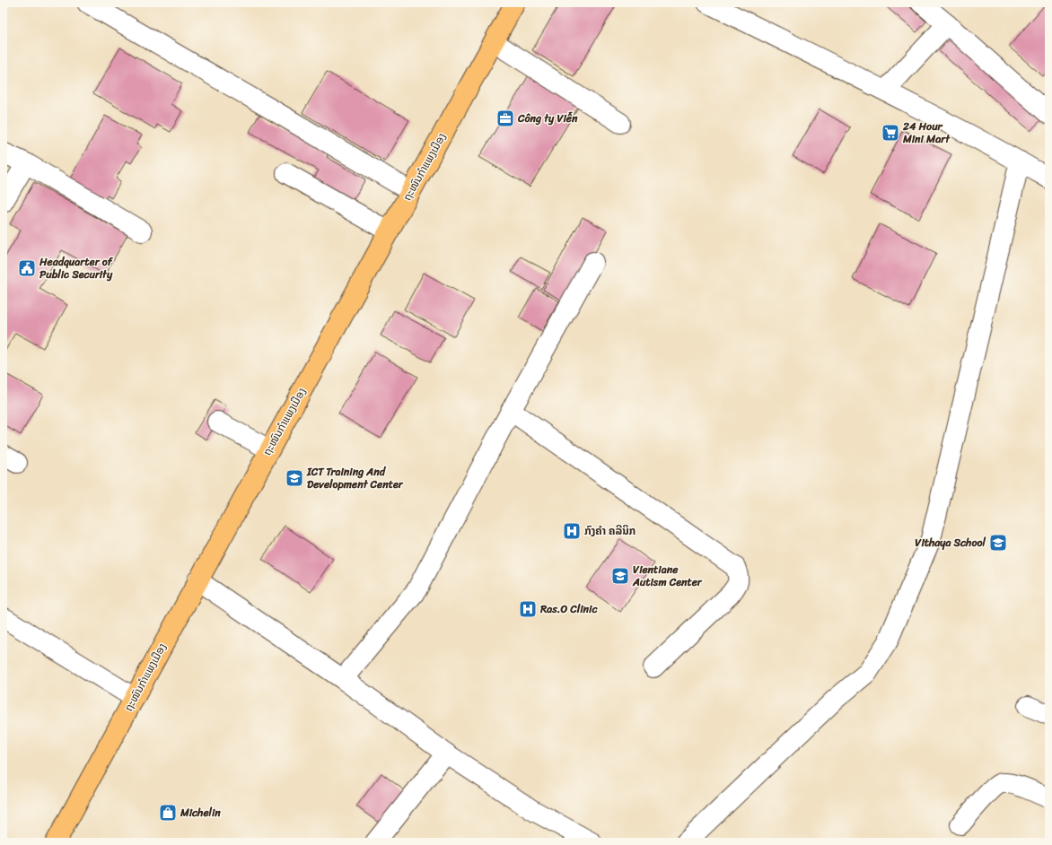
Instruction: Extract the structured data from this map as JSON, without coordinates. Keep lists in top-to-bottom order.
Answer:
{
  "streets": {
    "main road": ["ຖະໜົນກຳແພງເມືອງ"]
  },
  "places": {
    "office": ["Công ty Viễn"],
    "supermarket": ["24 Hour Mini Mart"],
    "public building": ["Headquarter of Public Security"],
    "school or university": ["ICT Training And Development Center", "Vithaya School", "Vientiane Autism Center"],
    "hospital": ["ກົງຄຳ ຄລີນິກ", "Ras.O Clinic"],
    "shop": ["Michelin"]
  }
}
